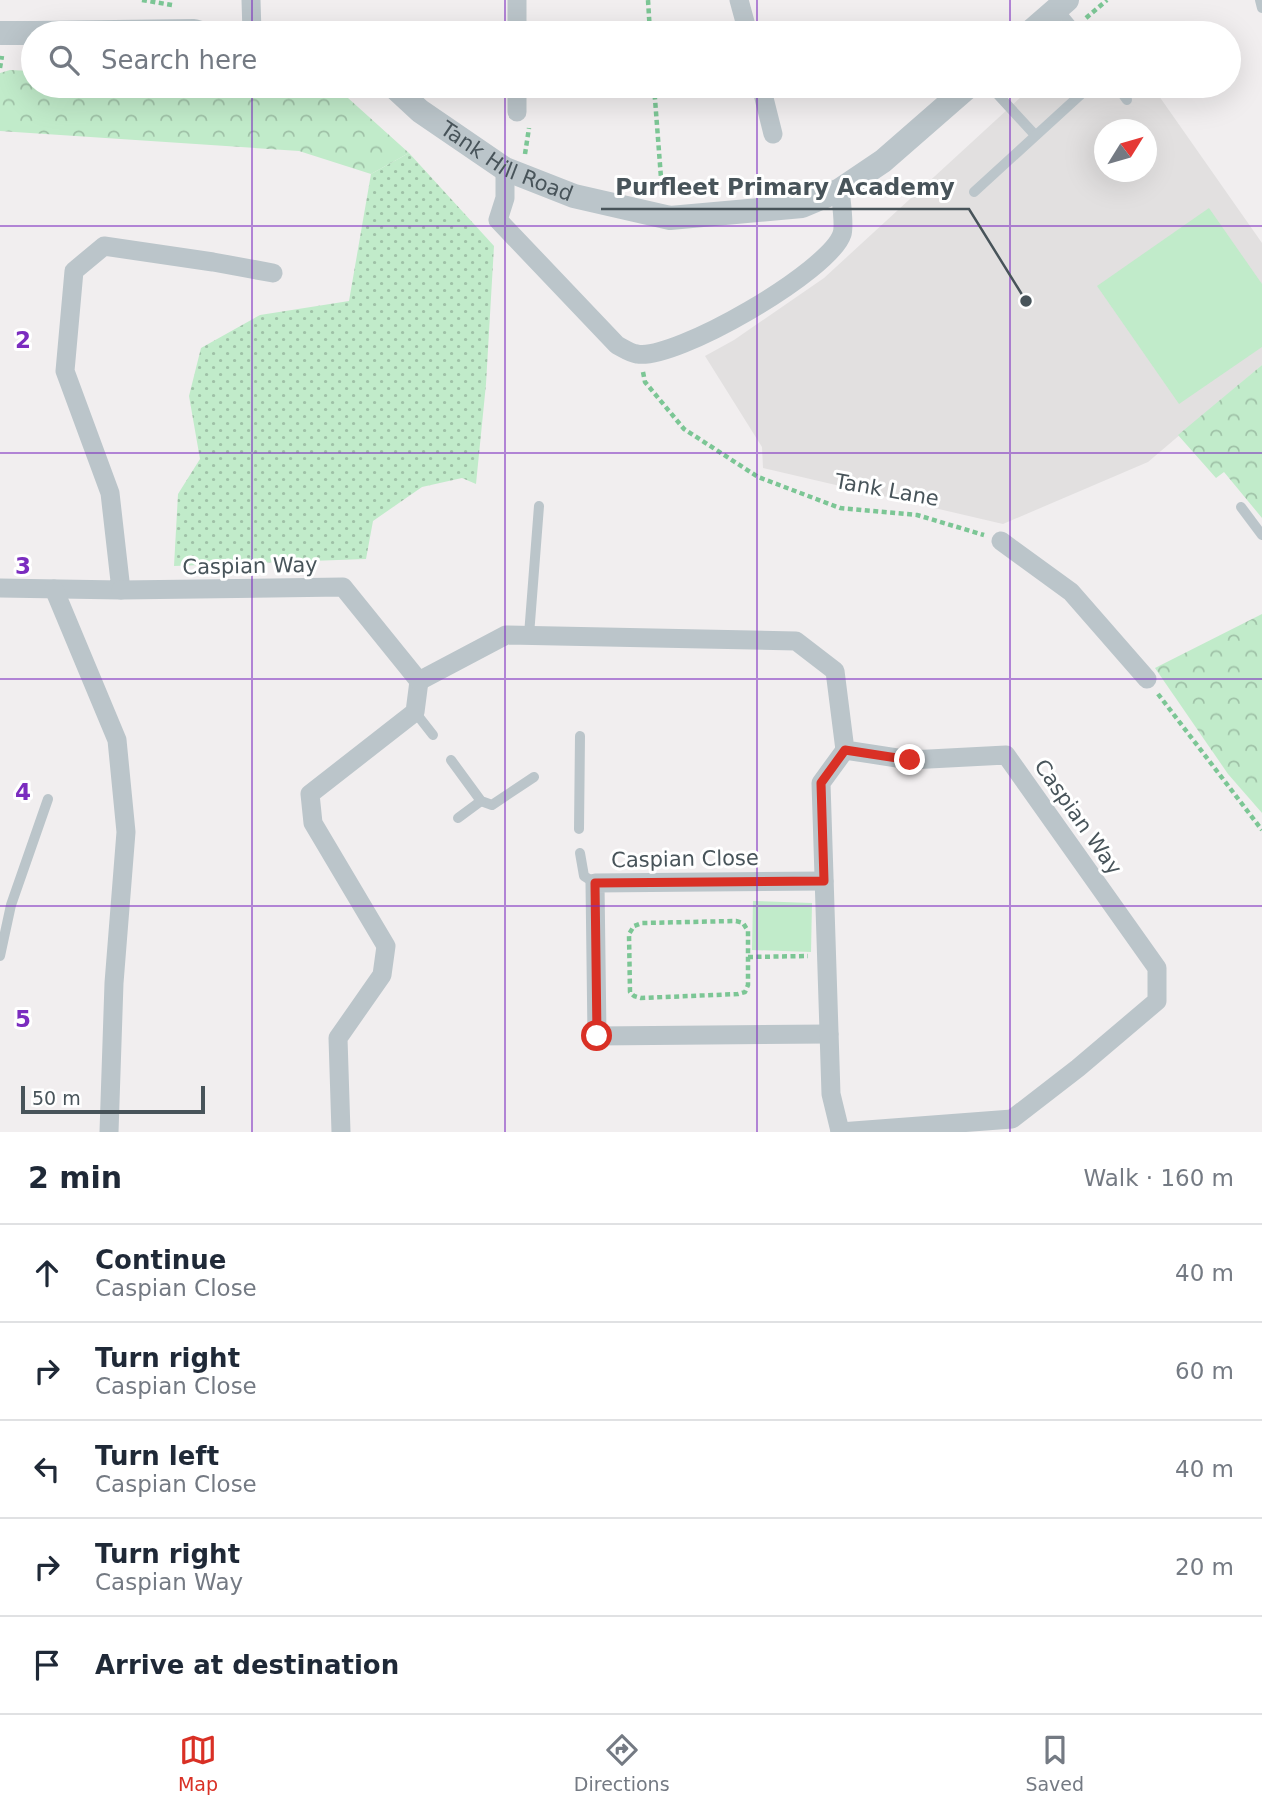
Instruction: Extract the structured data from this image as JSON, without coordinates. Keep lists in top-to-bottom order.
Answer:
{
  "streets": {
    "street": ["Tank Hill Road", "Caspian Way", "Caspian Close"],
    "path": ["Tank Lane"]
  },
  "places": ["Purfleet Primary Academy"],
  "scale_bar": "50 m",
  "north": "top right",
  "page": {
    "search": "Search here",
    "scale": "50 m",
    "heading": ["2 min", "Walk · 160 m"],
    "list": [
      ["Continue", "Caspian Close", "40 m"],
      ["Turn right", "Caspian Close", "60 m"],
      ["Turn left", "Caspian Close", "40 m"],
      ["Turn right", "Caspian Way", "20 m"],
      "Arrive at destination"
    ],
    "nav": ["Map", "Directions", "Saved"]
  },
  "grid": {
    "rows": [
      "2",
      "3",
      "4",
      "5"
    ]
  }
}
